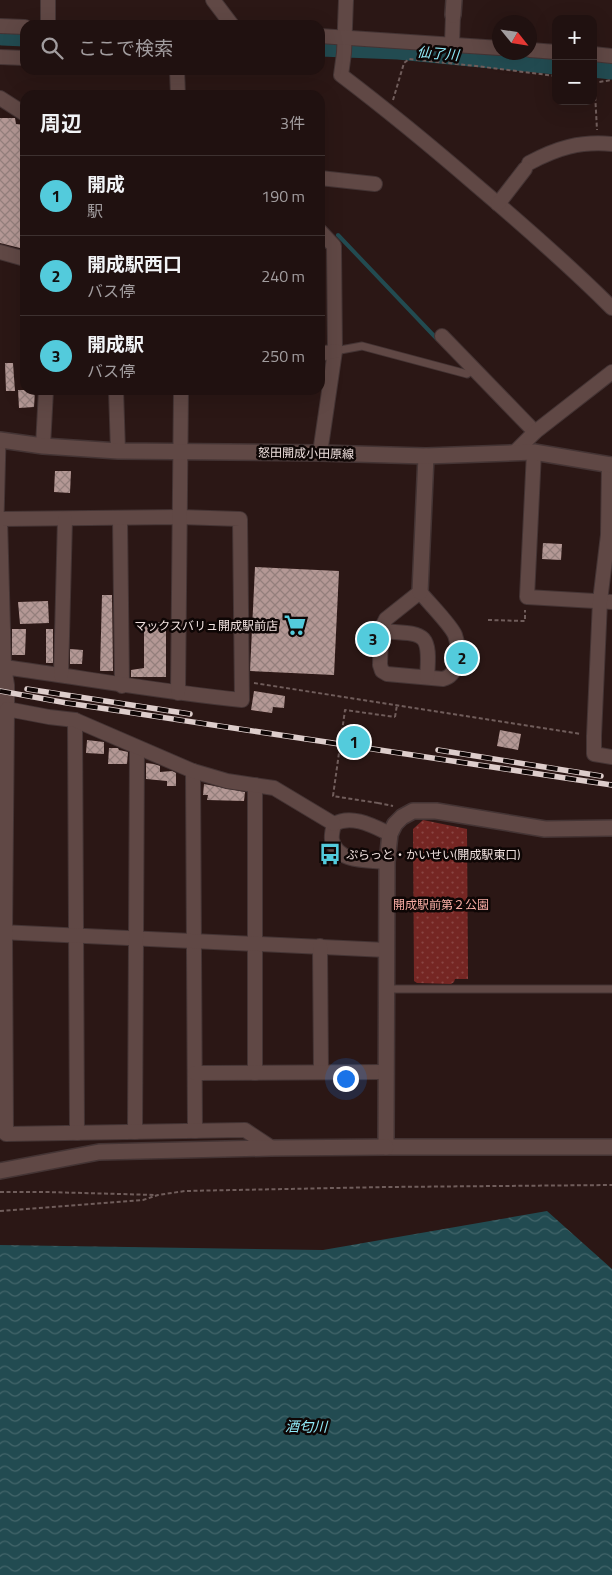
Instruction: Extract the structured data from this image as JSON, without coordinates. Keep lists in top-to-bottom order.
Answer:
{
  "streets": {
    "street": ["怒田開成小田原線"]
  },
  "water": ["仙了川", "酒匂川"],
  "parks": ["開成駅前第２公園"],
  "places": {
    "supermarket": ["マックスバリュ開成駅前店"],
    "bus stop": ["ぷらっと・かいせい(開成駅東口)"]
  },
  "north": "bottom right",
  "page": {
    "map_buttons": ["+", "−"],
    "search": "ここで検索",
    "heading": ["周辺", "3件"],
    "list": [
      {
        "mark": "1",
        "name": "開成",
        "note": "駅",
        "value": "190 m"
      },
      {
        "mark": "2",
        "name": "開成駅西口",
        "note": "バス停",
        "value": "240 m"
      },
      {
        "mark": "3",
        "name": "開成駅",
        "note": "バス停",
        "value": "250 m"
      }
    ],
    "pins": ["3", "2", "1"]
  }
}
